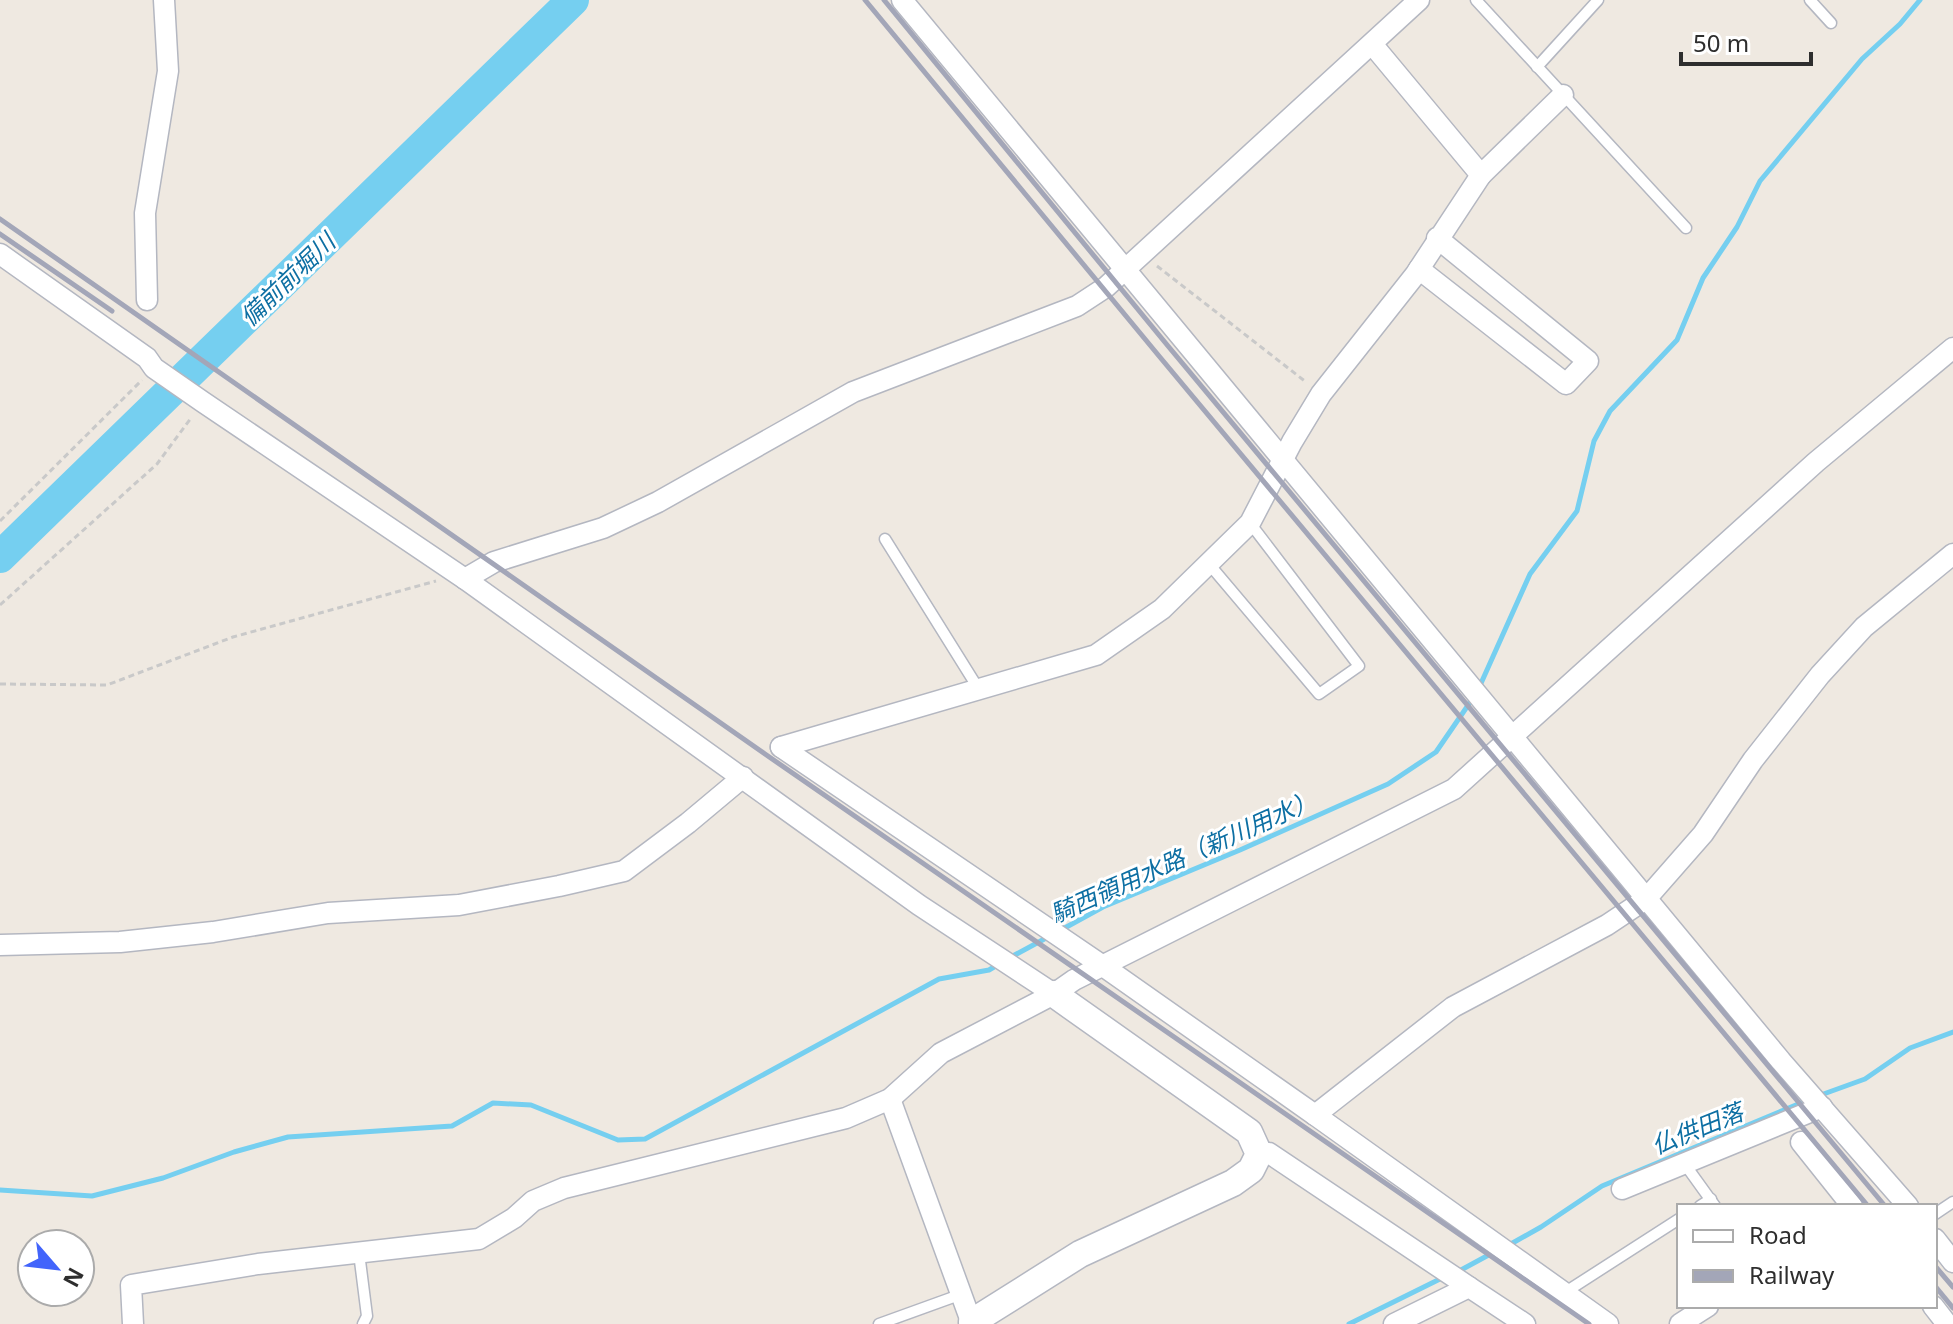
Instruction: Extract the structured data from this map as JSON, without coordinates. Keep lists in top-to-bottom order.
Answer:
{
  "water": ["備前前堀川", "騎西領用水路（新川用水）", "仏供田落"],
  "legend": ["Road", "Railway"],
  "scale_bar": "50 m",
  "north": "bottom right"
}
